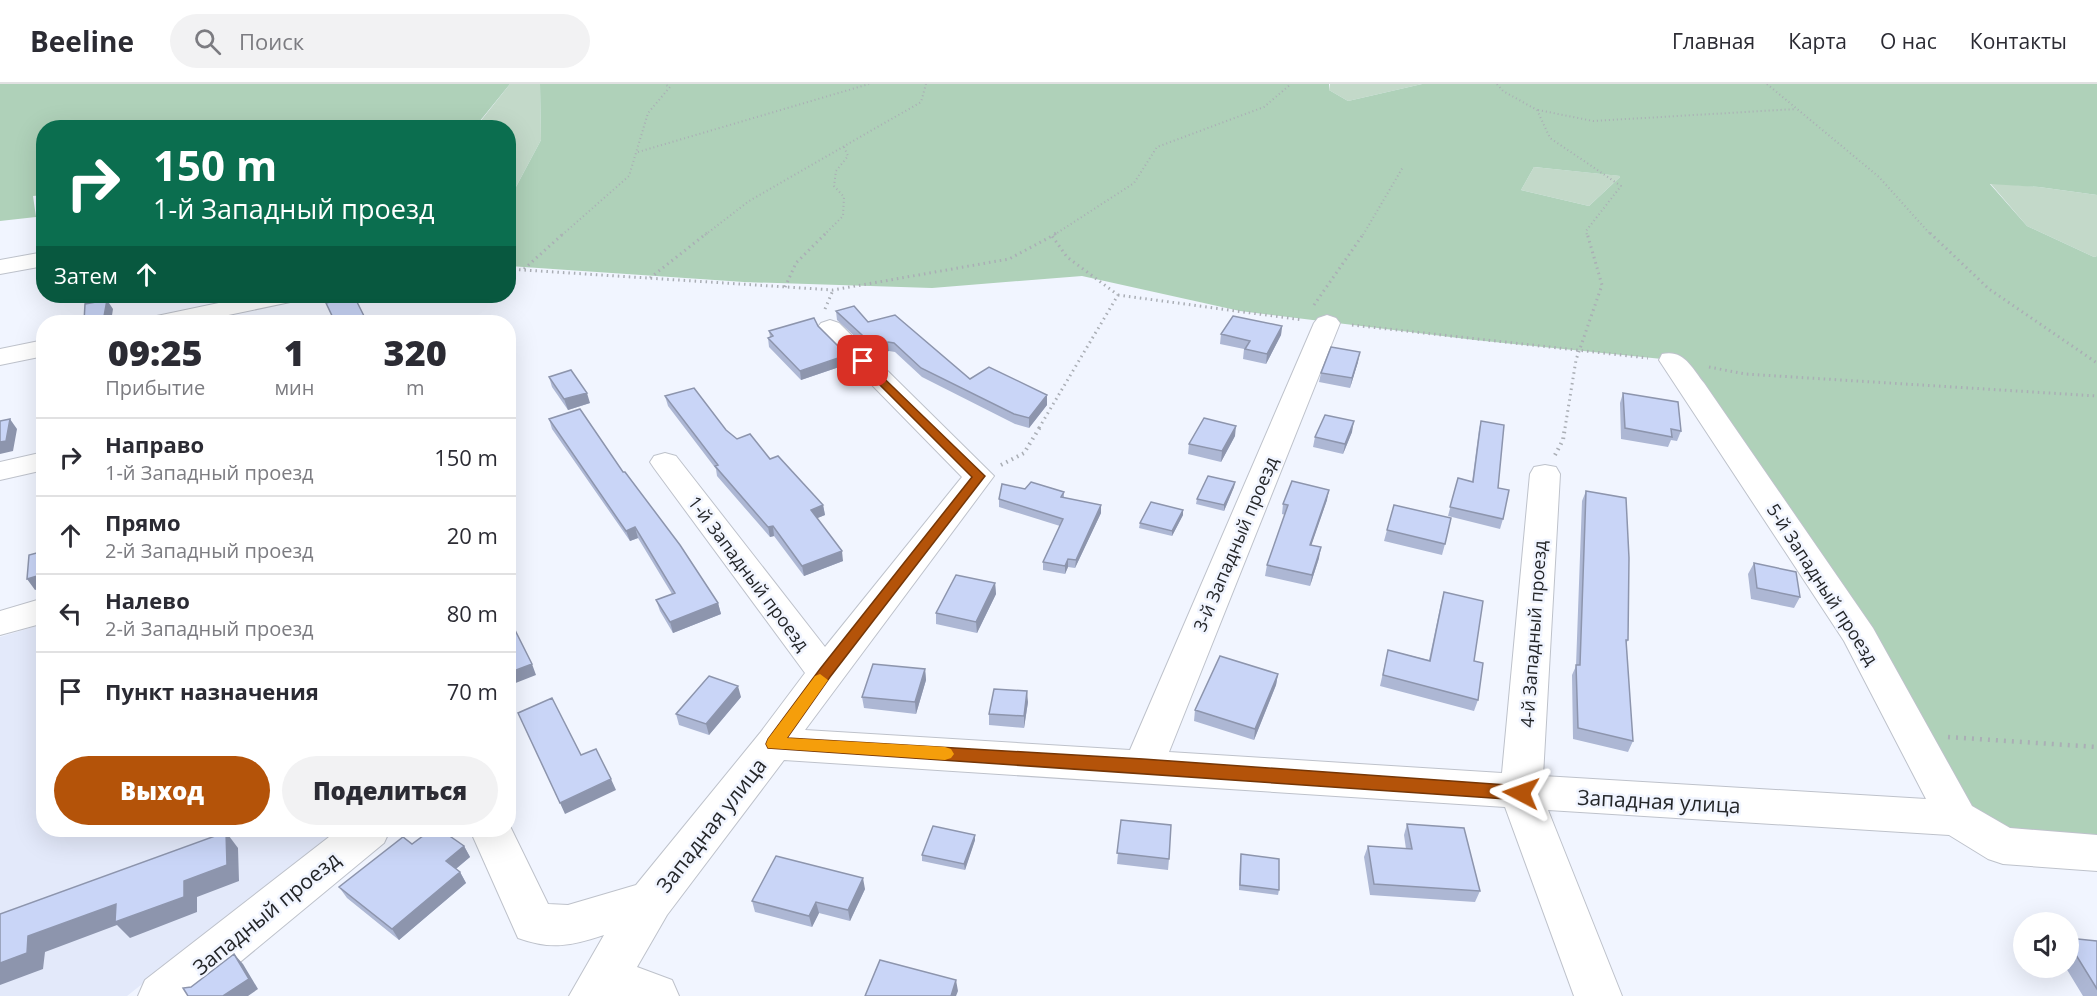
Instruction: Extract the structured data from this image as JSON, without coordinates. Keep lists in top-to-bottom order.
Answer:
{
  "streets": {
    "street": [
      "3-й Западный проезд",
      "1-й Западный проезд",
      "5-й Западный проезд",
      "4-й Западный проезд",
      "Западная улица",
      "Западный проезд"
    ]
  },
  "crossings": [
    ["3-й Западный проезд", "Западная улица"],
    ["5-й Западный проезд", "Западная улица"],
    ["4-й Западный проезд", "Западная улица"]
  ],
  "page": {
    "header": "Beeline",
    "search": "Поиск",
    "nav": [
      "Главная",
      "Карта",
      "О нас",
      "Контакты"
    ],
    "turn": ["150 m", "1-й Западный проезд"],
    "then": "Затем",
    "eta": [
      "09:25",
      "Прибытие",
      "1",
      "мин",
      "320",
      "m"
    ],
    "list": [
      {
        "name": "Направо",
        "note": "1-й Западный проезд",
        "value": "150 m"
      },
      {
        "name": "Прямо",
        "note": "2-й Западный проезд",
        "value": "20 m"
      },
      {
        "name": "Налево",
        "note": "2-й Западный проезд",
        "value": "80 m"
      },
      {
        "name": "Пункт назначения",
        "value": "70 m"
      }
    ],
    "buttons": ["Выход", "Поделиться"]
  }
}
